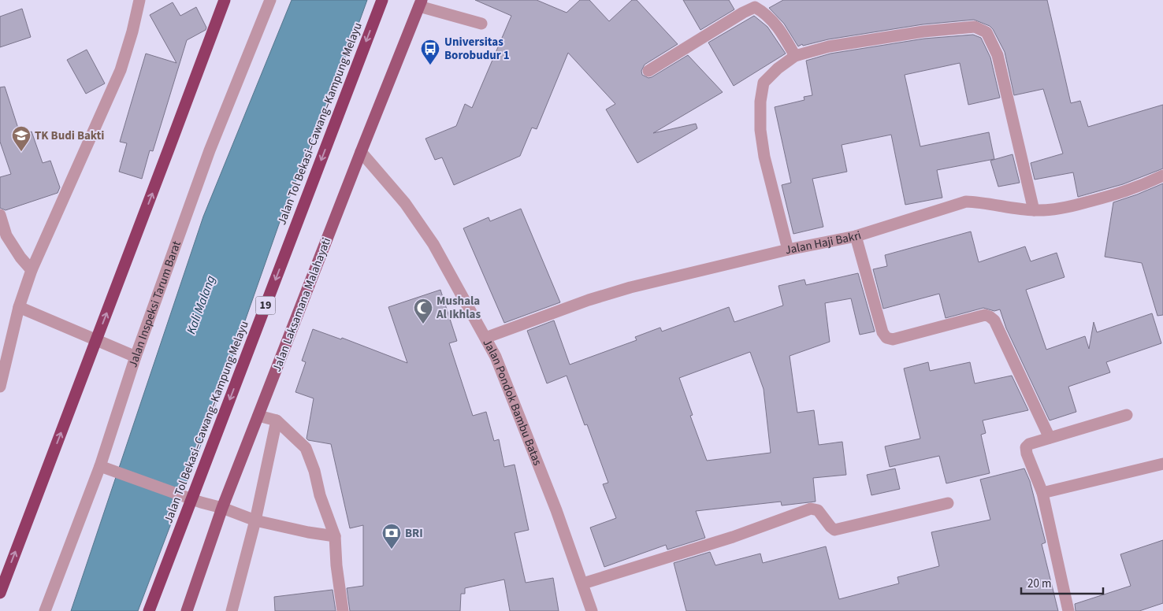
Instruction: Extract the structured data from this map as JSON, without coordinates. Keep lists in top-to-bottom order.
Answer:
{
  "streets": {
    "highway": ["Jalan Tol Bekasi–Cawang–Kampung Melayu", "19"],
    "main road": ["Jalan Laksamana Malahayati"],
    "street": ["Jalan Haji Bakri", "Jalan Inspeksi Tarum Barat", "Jalan Pondok Bambu Batas"]
  },
  "crossings": [
    ["Jalan Haji Bakri", "Jalan Pondok Bambu Batas"],
    ["Jalan Laksamana Malahayati", "Jalan Pondok Bambu Batas"]
  ],
  "one_way": ["Jalan Tol Bekasi–Cawang–Kampung Melayu"],
  "water": ["Kali Malang"],
  "places": {
    "bus stop": ["Universitas Borobudur 1"],
    "school or university": ["TK Budi Bakti"],
    "mosque": ["Mushala Al Ikhlas"],
    "bank": ["BRI"]
  },
  "scale_bar": "20 m"
}
